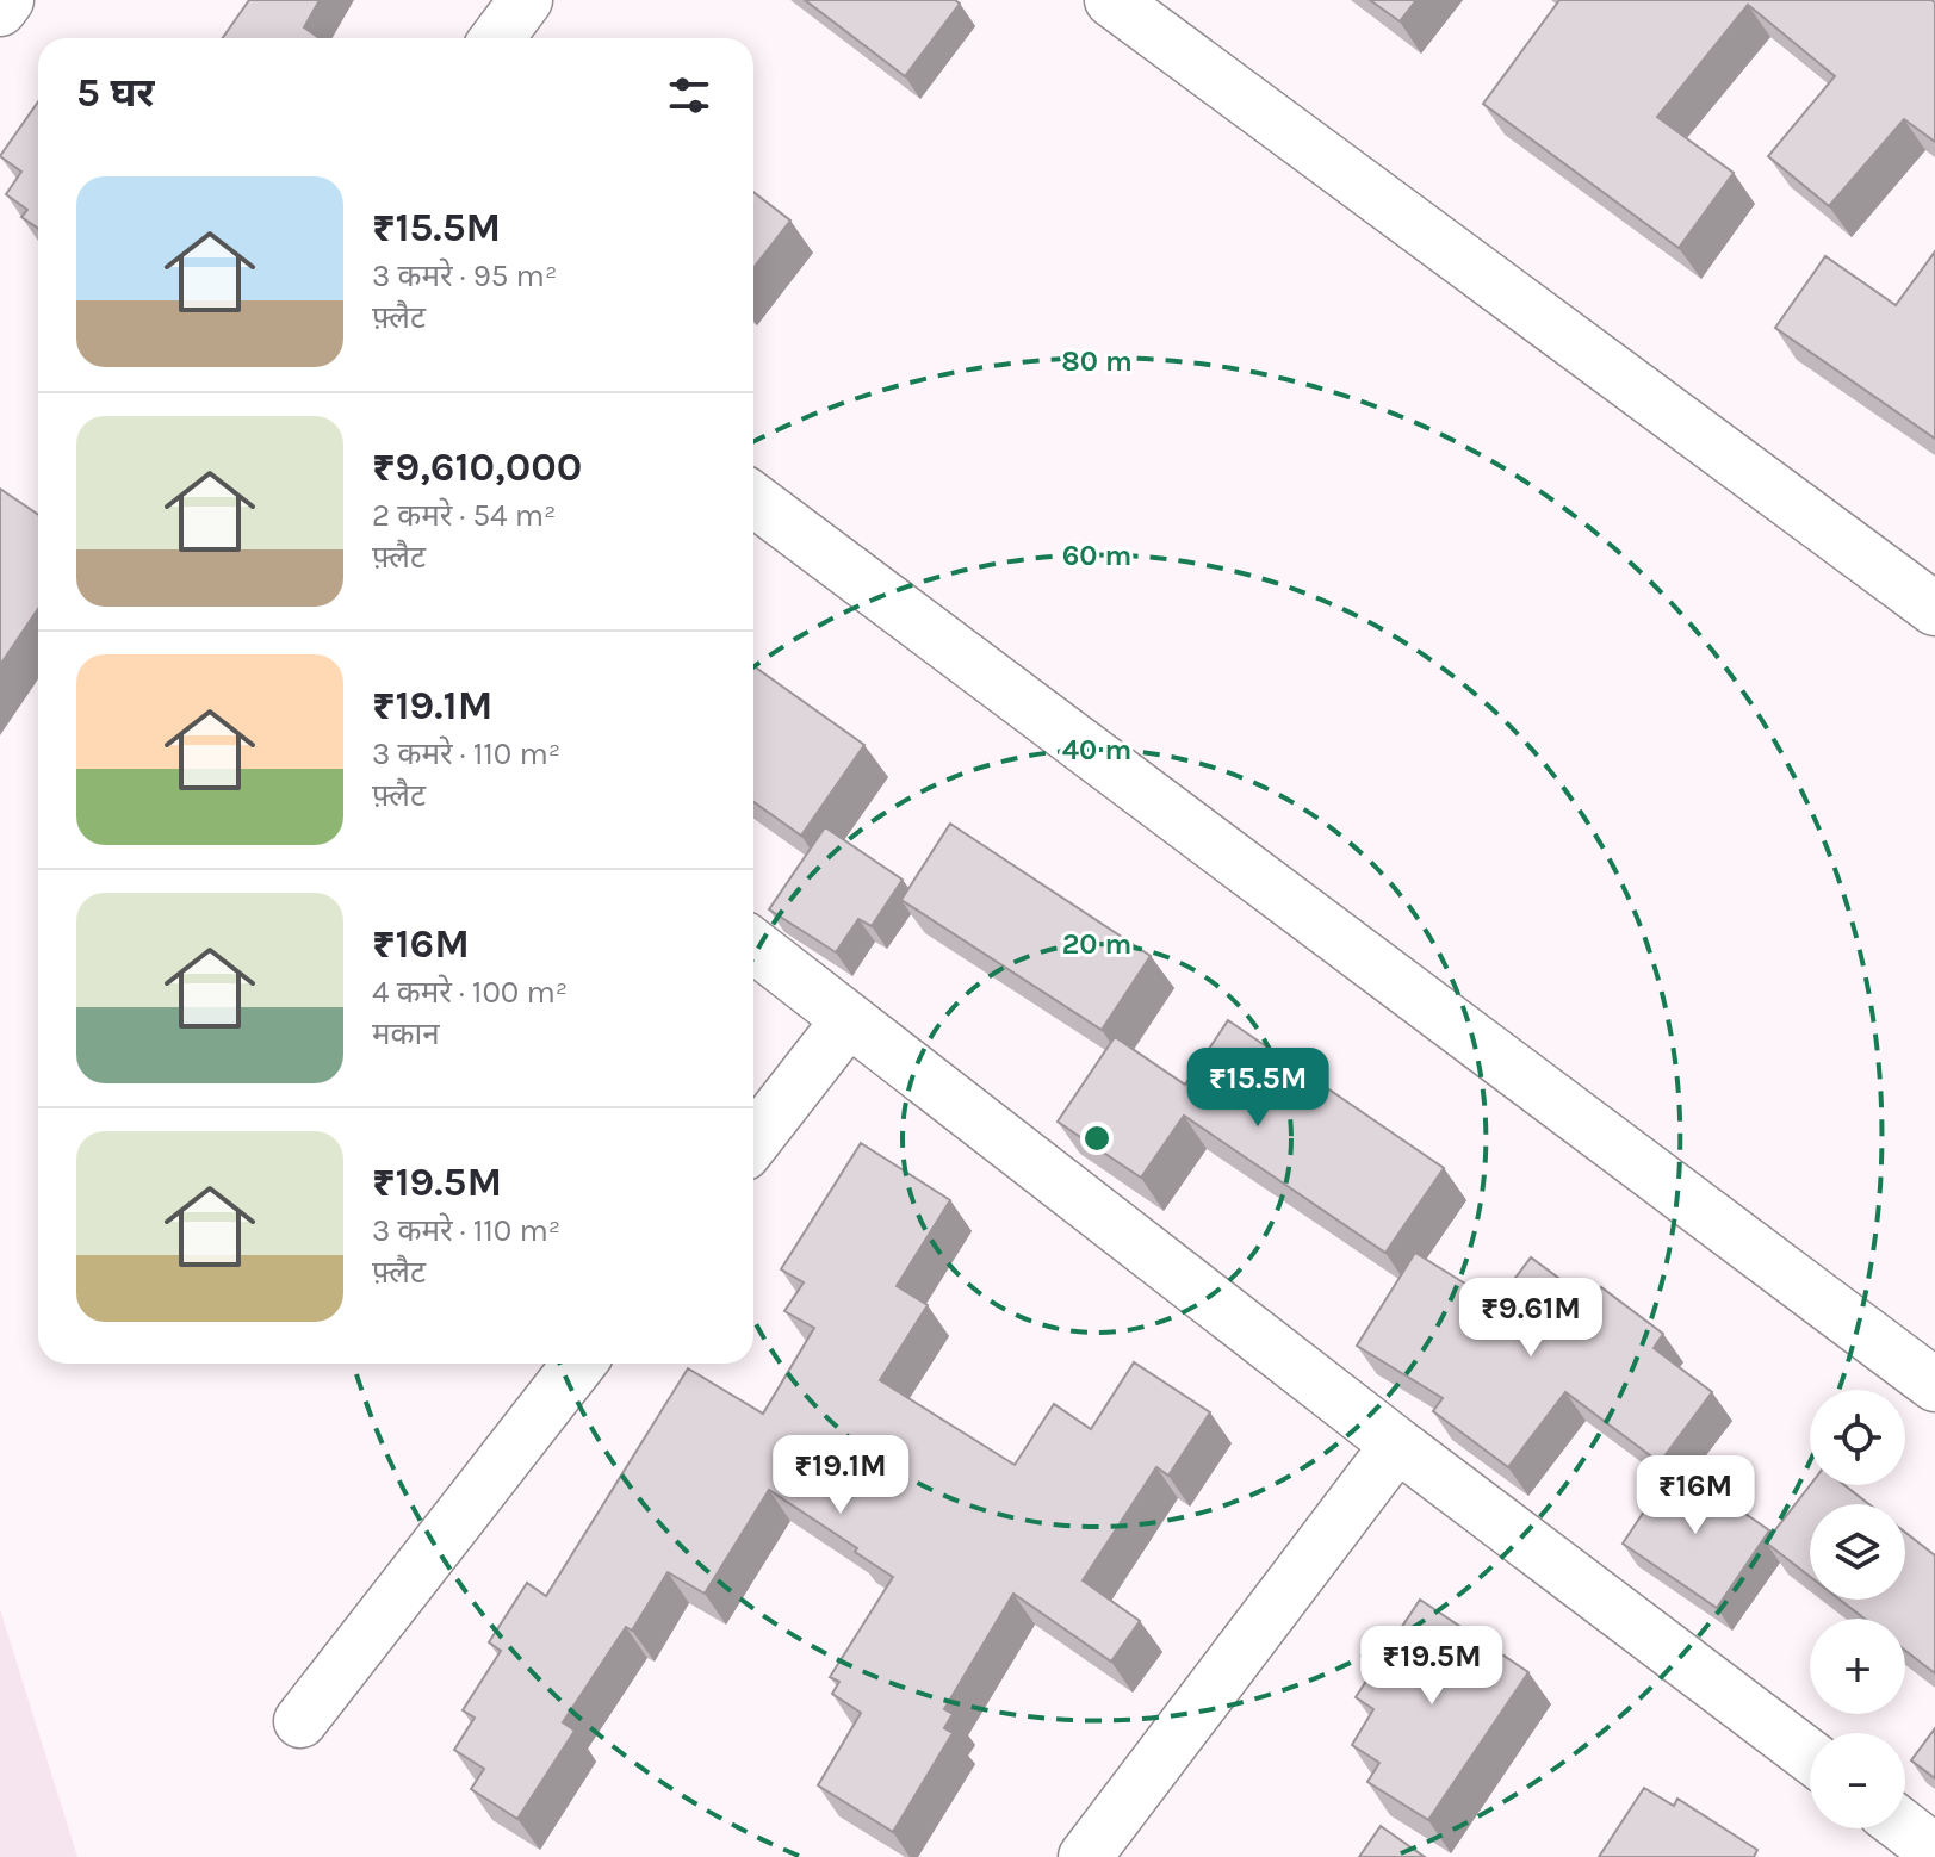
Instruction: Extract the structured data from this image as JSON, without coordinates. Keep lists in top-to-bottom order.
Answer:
{
  "page": {
    "heading": "5 घर",
    "list": [
      {
        "name": "₹15.5M",
        "note": "3 कमरे · 95 m² · फ़्लैट"
      },
      {
        "name": "₹9,610,000",
        "note": "2 कमरे · 54 m² · फ़्लैट"
      },
      {
        "name": "₹19.1M",
        "note": "3 कमरे · 110 m² · फ़्लैट"
      },
      {
        "name": "₹16M",
        "note": "4 कमरे · 100 m² · मकान"
      },
      {
        "name": "₹19.5M",
        "note": "3 कमरे · 110 m² · फ़्लैट"
      }
    ],
    "price": [
      "₹15.5M",
      "₹9.61M",
      "₹19.1M",
      "₹16M",
      "₹19.5M"
    ],
    "map_buttons": ["+", "−"]
  },
  "rings": [
    "80 m",
    "60 m",
    "40 m",
    "20 m"
  ]
}
